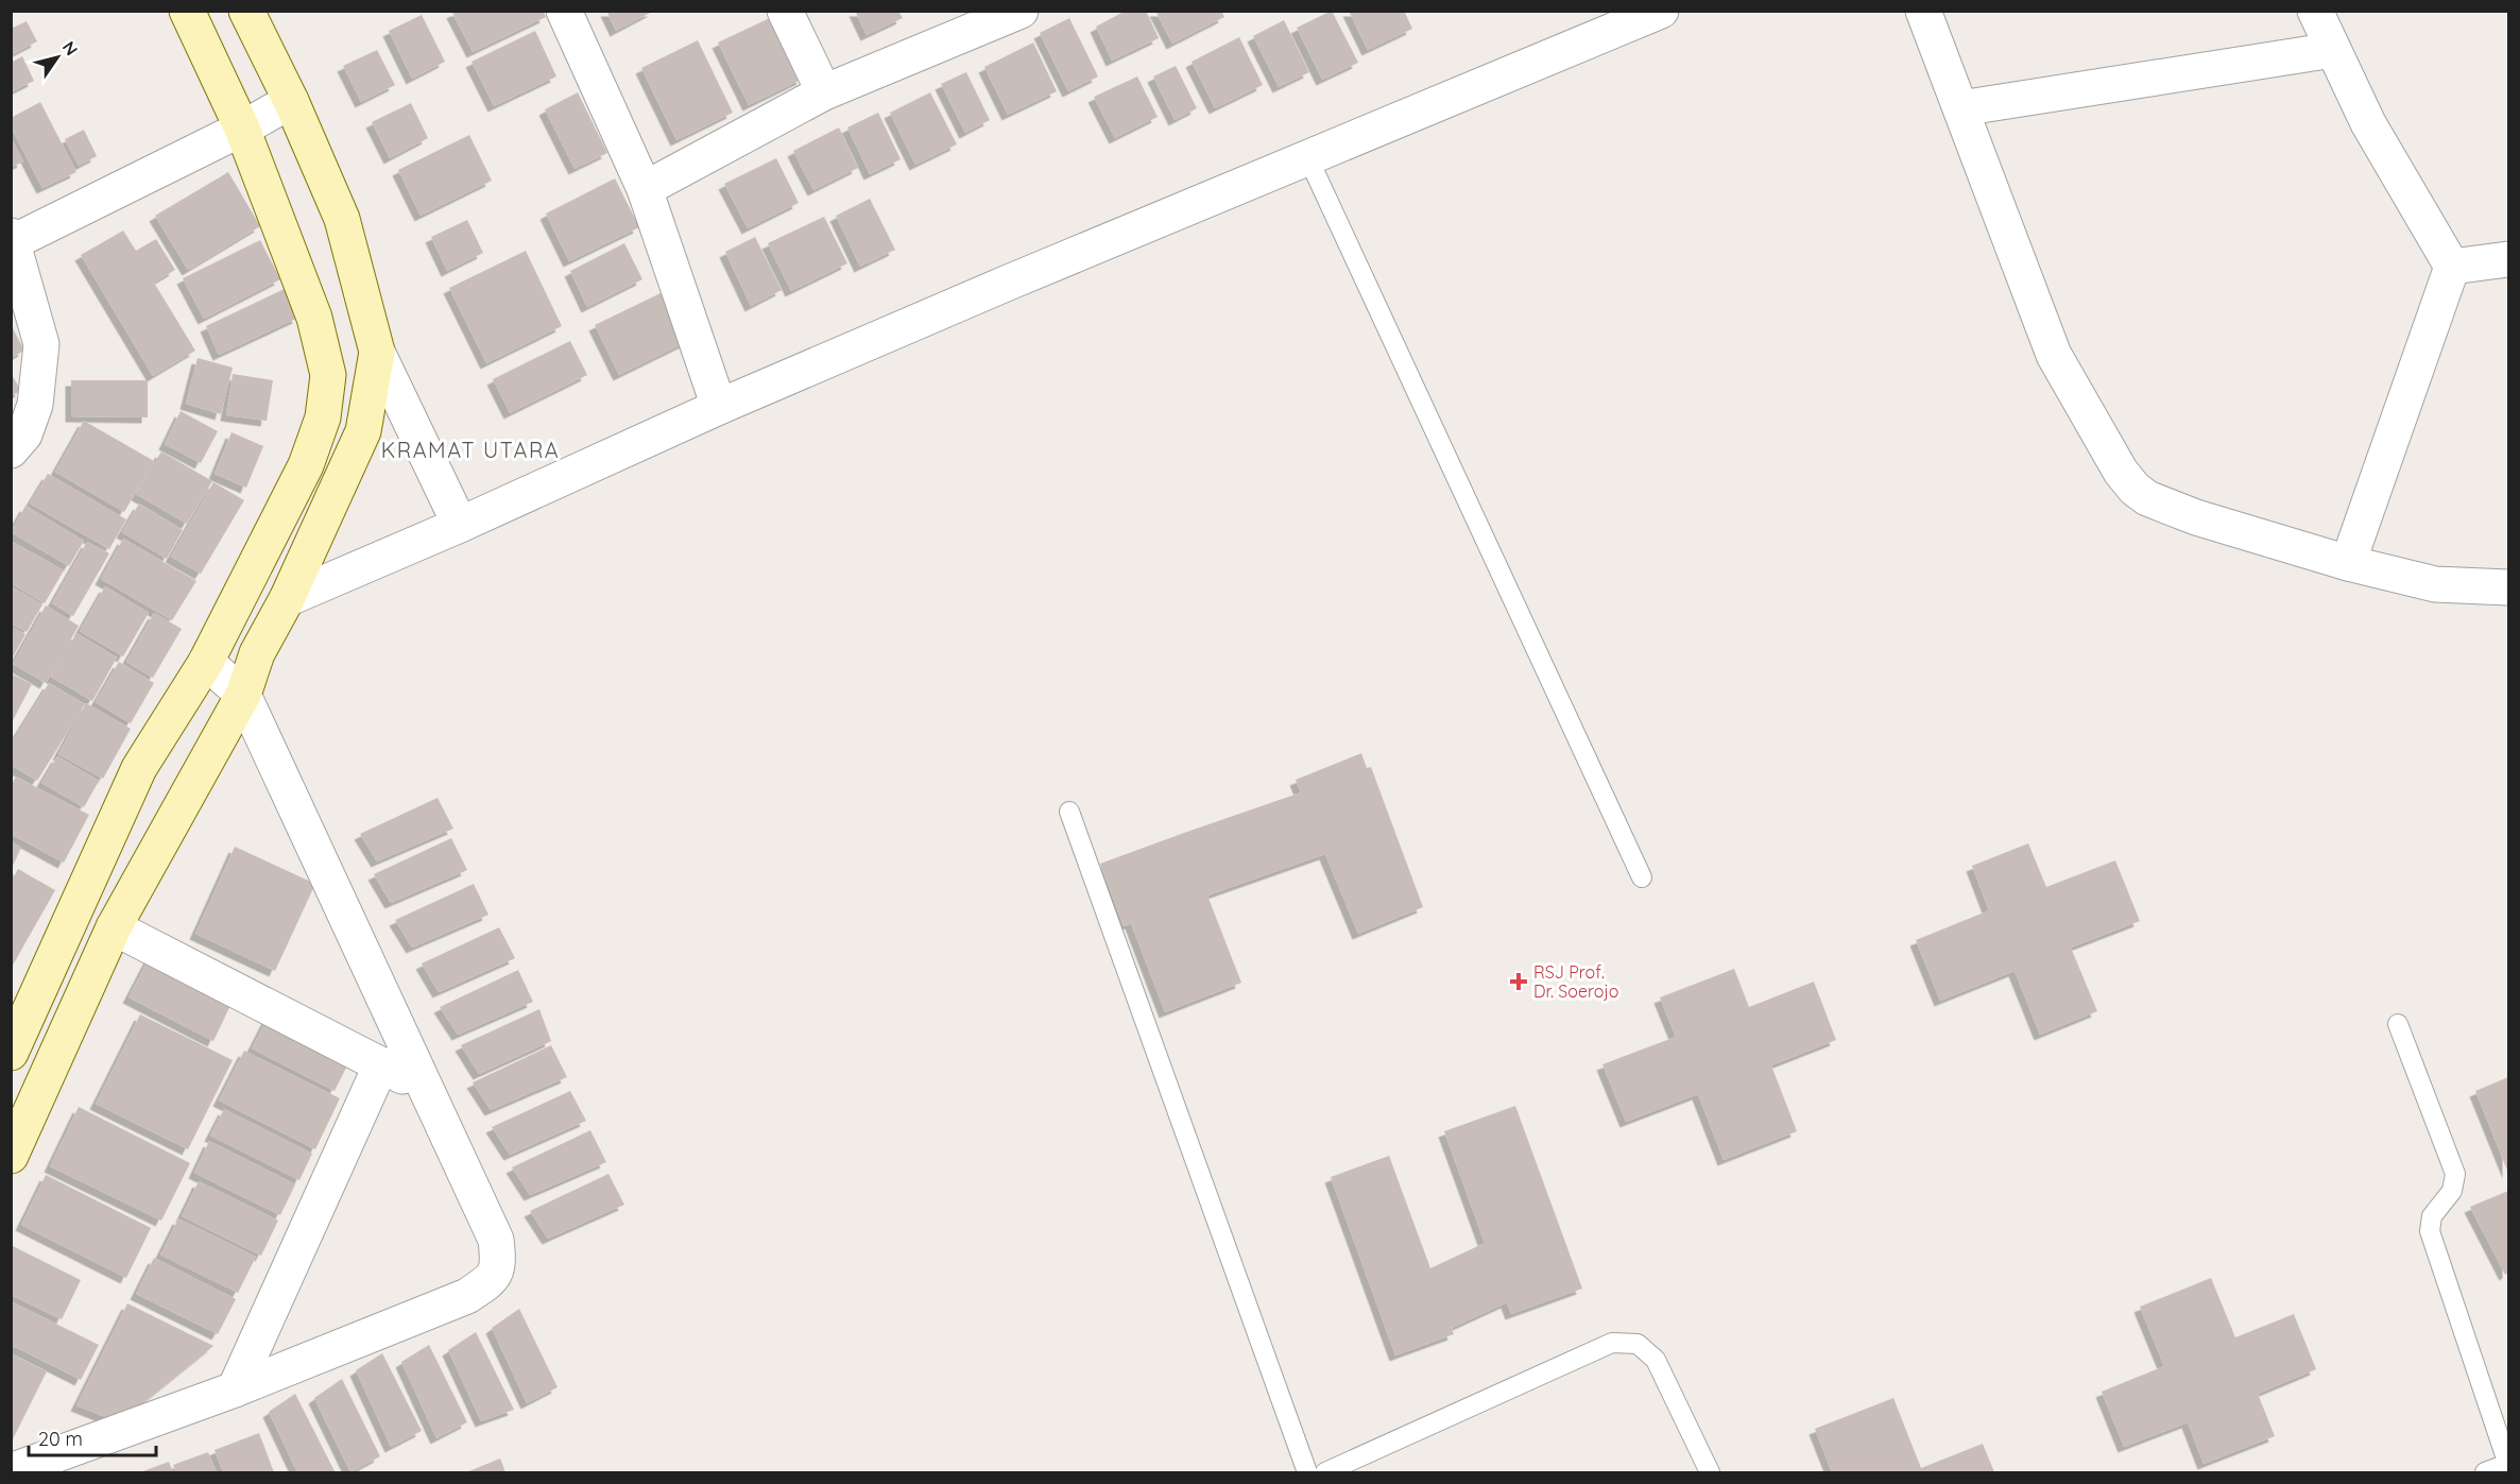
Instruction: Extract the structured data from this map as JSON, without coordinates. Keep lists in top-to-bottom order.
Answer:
{
  "districts": ["KRAMAT UTARA"],
  "places": {
    "health": ["RSJ Prof. Dr. Soerojo"]
  },
  "scale_bar": "20 m",
  "north": "top right"
}
